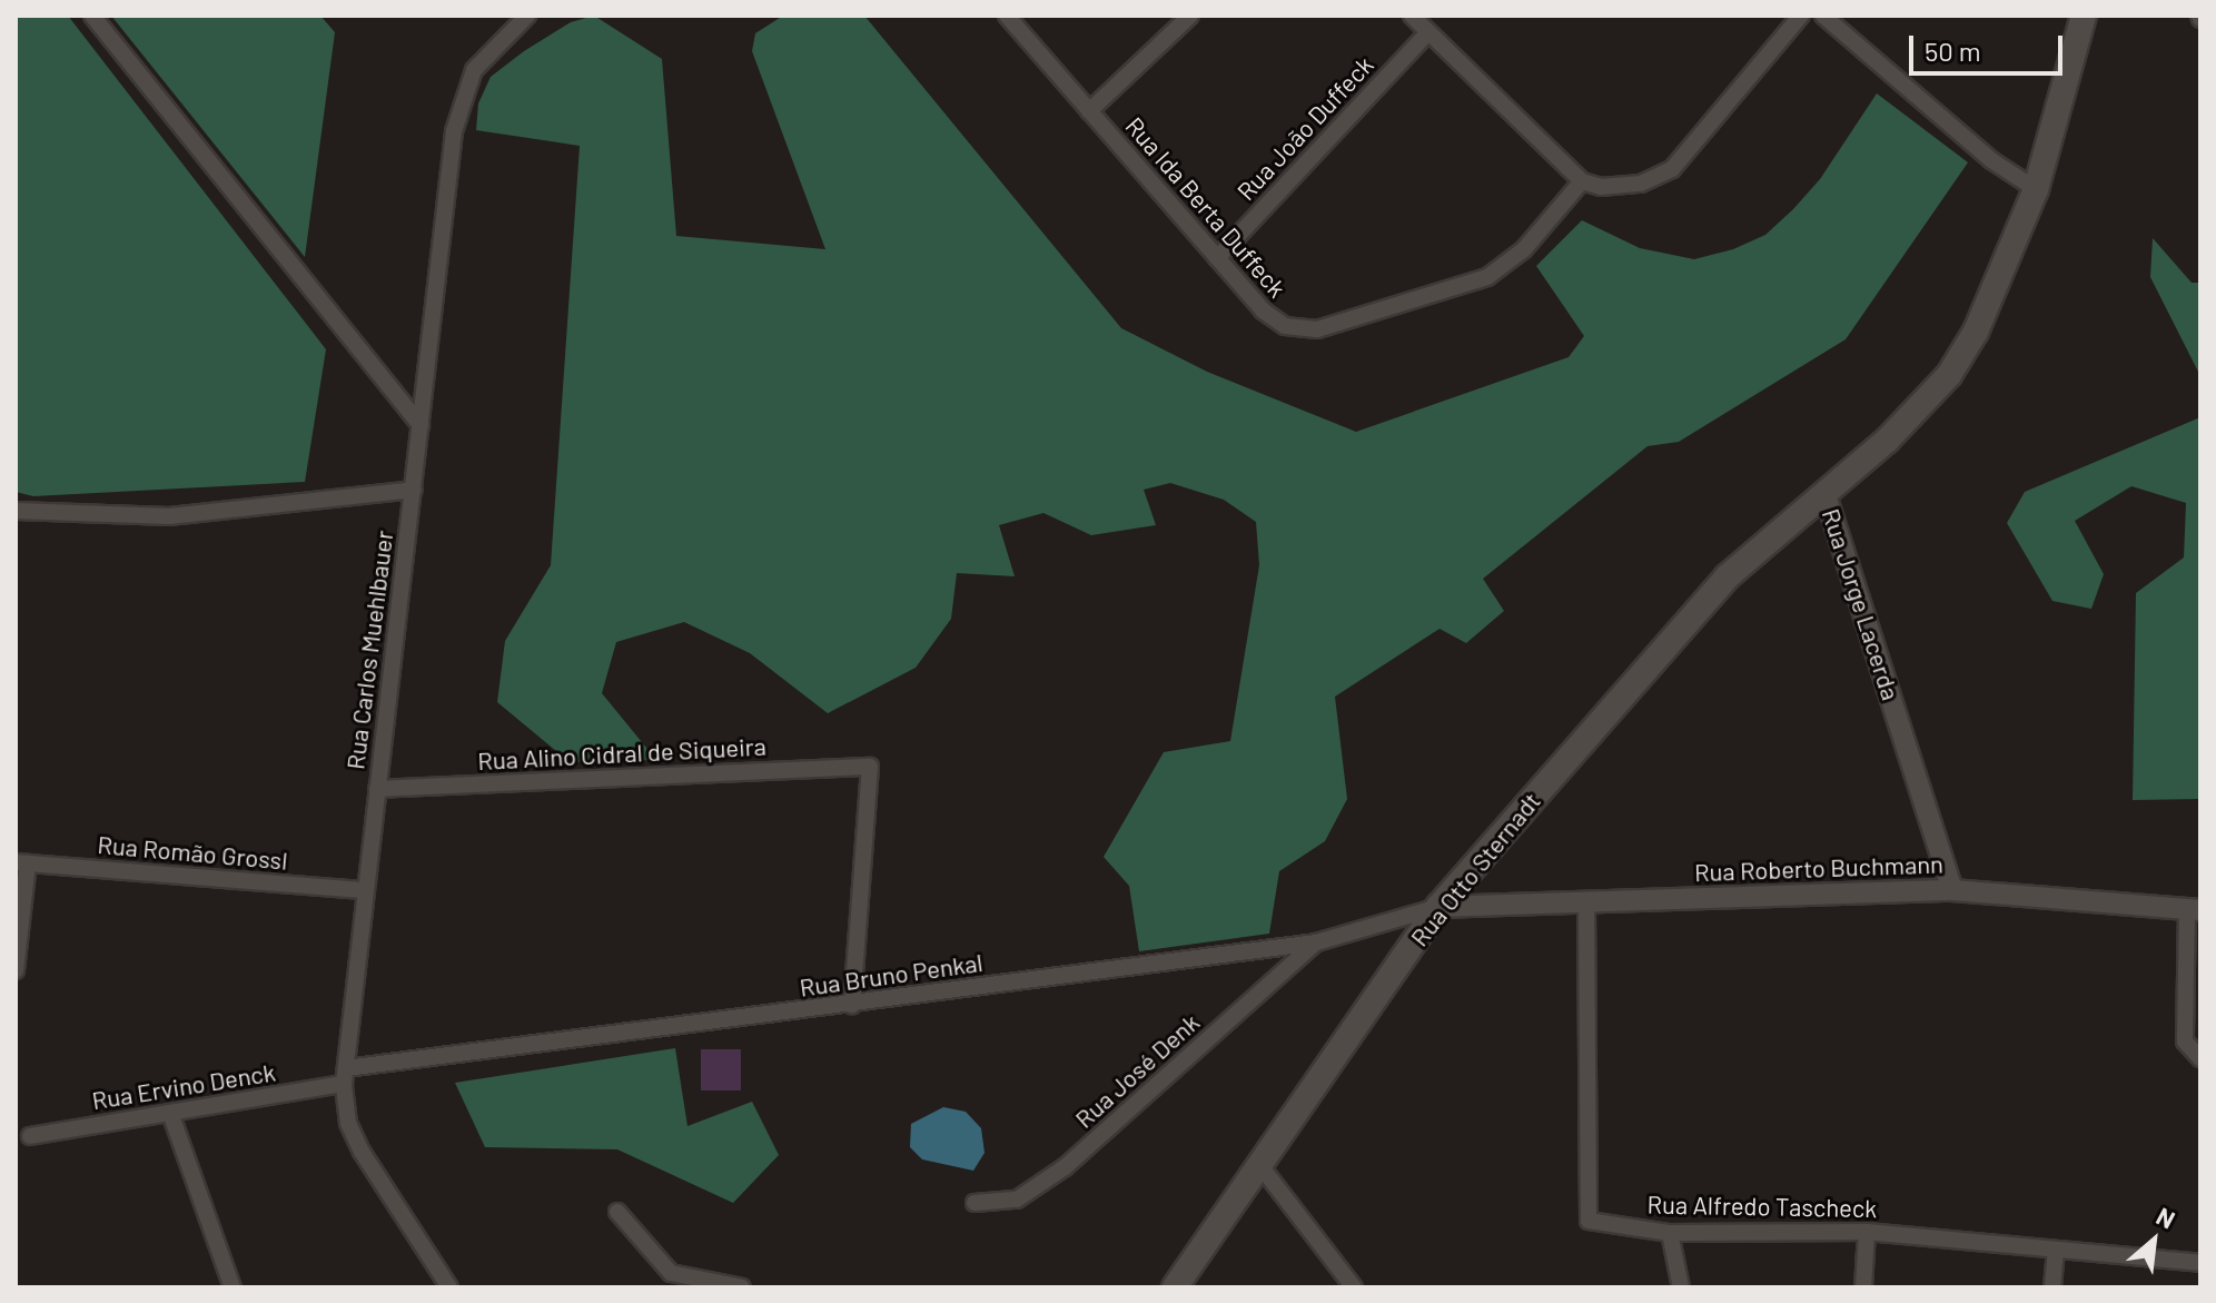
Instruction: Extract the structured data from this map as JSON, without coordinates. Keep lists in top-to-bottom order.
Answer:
{
  "streets": {
    "main road": ["Rua Jorge Lacerda", "Rua Otto Sternadt"],
    "street": [
      "Rua João Duffeck",
      "Rua Ida Berta Duffeck",
      "Rua Carlos Muehlbauer",
      "Rua Alino Cidral de Siqueira",
      "Rua Romão Grossl",
      "Rua Roberto Buchmann",
      "Rua Bruno Penkal",
      "Rua José Denk",
      "Rua Ervino Denck",
      "Rua Alfredo Tascheck"
    ]
  },
  "crossings": [
    ["Rua João Duffeck", "Rua Ida Berta Duffeck"],
    ["Rua Jorge Lacerda", "Rua Roberto Buchmann"],
    ["Rua Jorge Lacerda", "Rua Otto Sternadt"],
    ["Rua Carlos Muehlbauer", "Rua Alino Cidral de Siqueira"],
    ["Rua Carlos Muehlbauer", "Rua Romão Grossl"],
    ["Rua Carlos Muehlbauer", "Rua Bruno Penkal"],
    ["Rua Carlos Muehlbauer", "Rua Ervino Denck"],
    ["Rua Alino Cidral de Siqueira", "Rua Bruno Penkal"],
    ["Rua Roberto Buchmann", "Rua Otto Sternadt"],
    ["Rua Roberto Buchmann", "Rua Bruno Penkal"],
    ["Rua Roberto Buchmann", "Rua Alfredo Tascheck"],
    ["Rua Otto Sternadt", "Rua Bruno Penkal"],
    ["Rua Bruno Penkal", "Rua José Denk"],
    ["Rua Bruno Penkal", "Rua Ervino Denck"]
  ],
  "scale_bar": "50 m",
  "north": "top right"
}
